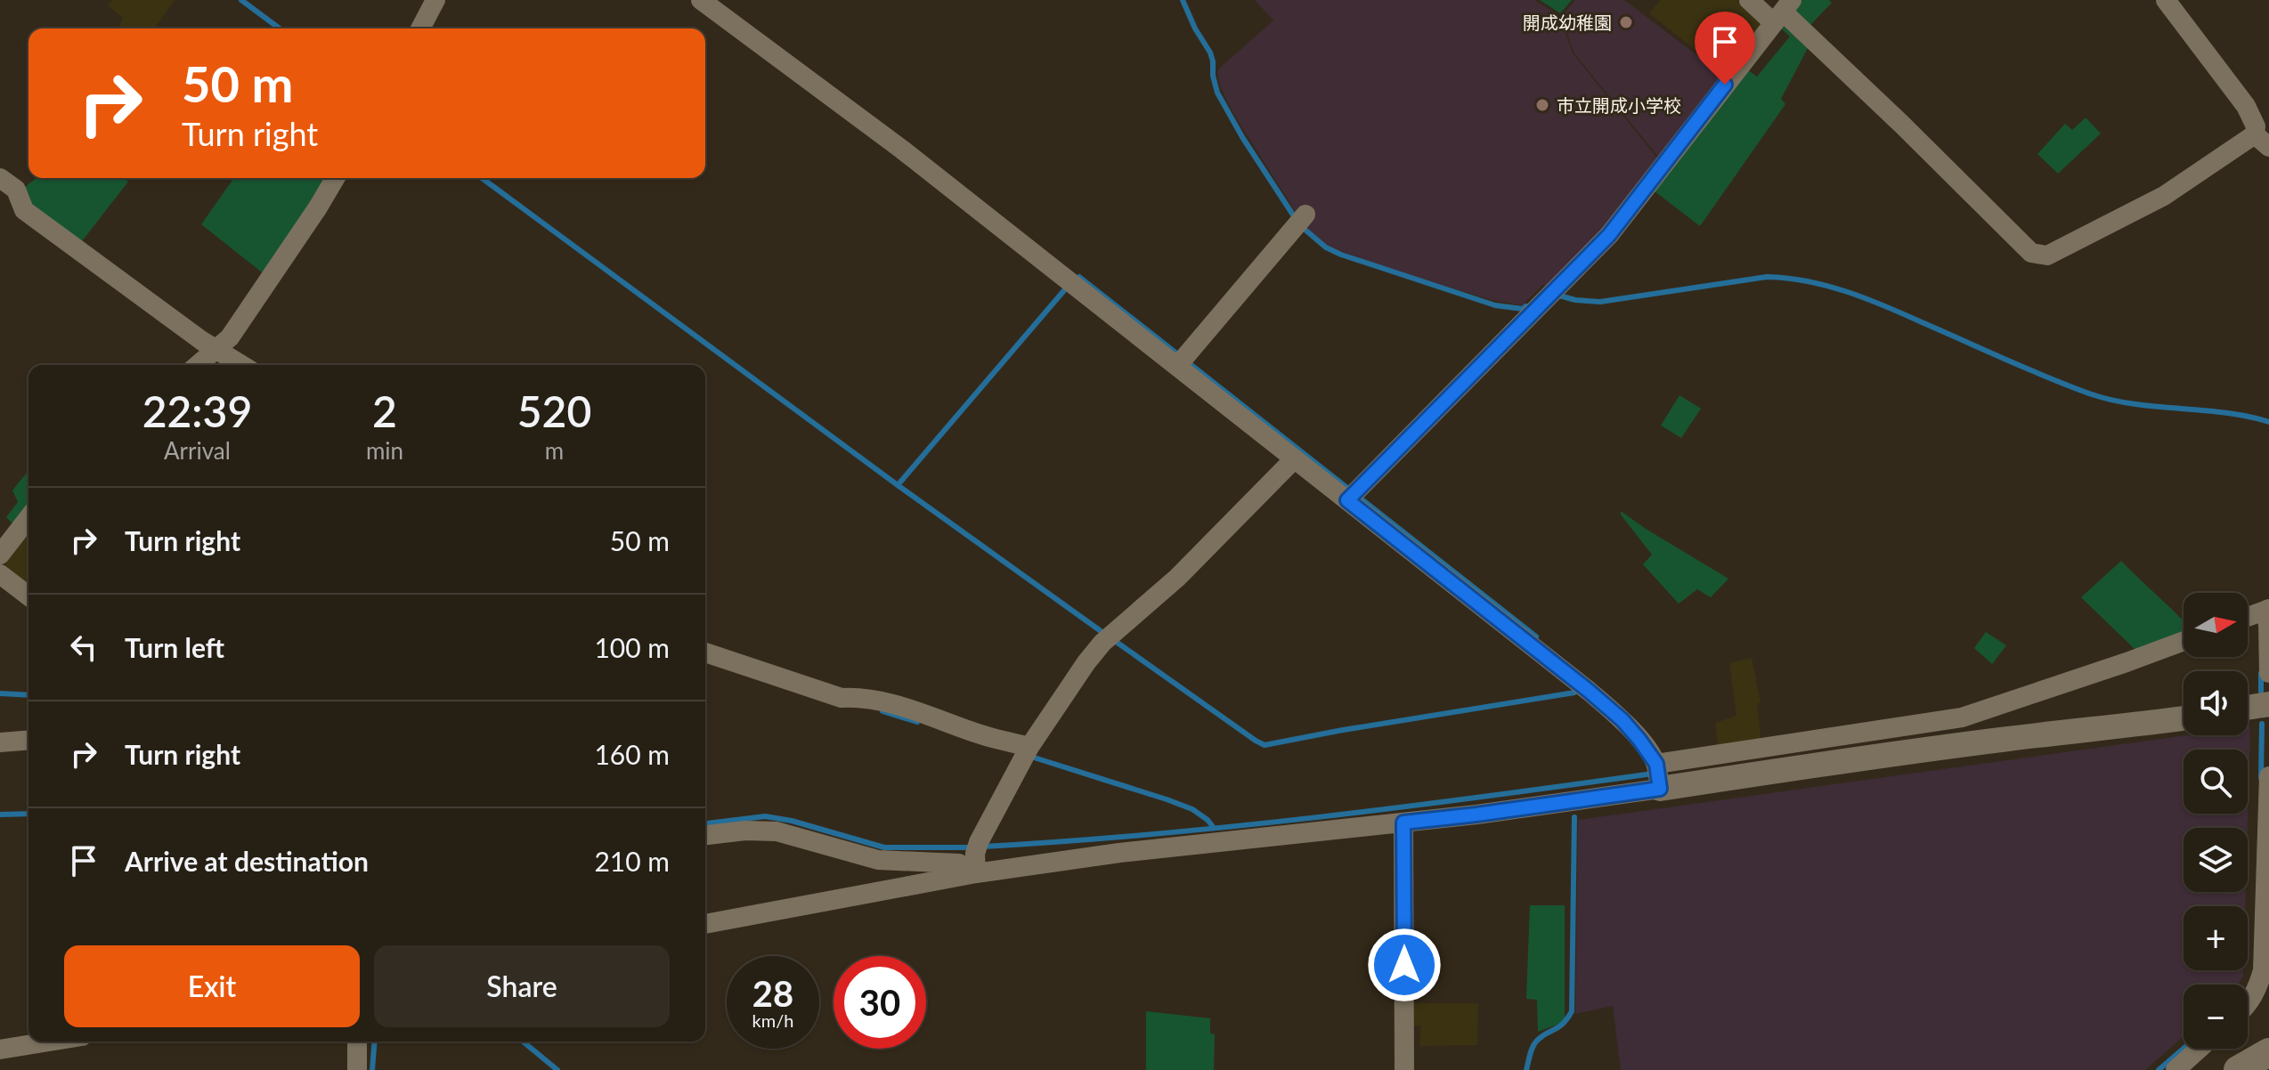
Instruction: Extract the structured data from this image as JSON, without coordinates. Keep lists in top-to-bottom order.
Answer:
{
  "places": ["開成幼稚園", "市立開成小学校"],
  "north": "right",
  "page": {
    "turn": ["50 m", "Turn right"],
    "eta": [
      "22:39",
      "Arrival",
      "2",
      "min",
      "520",
      "m"
    ],
    "list": [
      {
        "name": "Turn right",
        "value": "50 m"
      },
      {
        "name": "Turn left",
        "value": "100 m"
      },
      {
        "name": "Turn right",
        "value": "160 m"
      },
      {
        "name": "Arrive at destination",
        "value": "210 m"
      }
    ],
    "map_buttons": ["+", "−"],
    "buttons": ["Exit", "Share"],
    "speed": "28 km/h",
    "limit": "30"
  }
}
